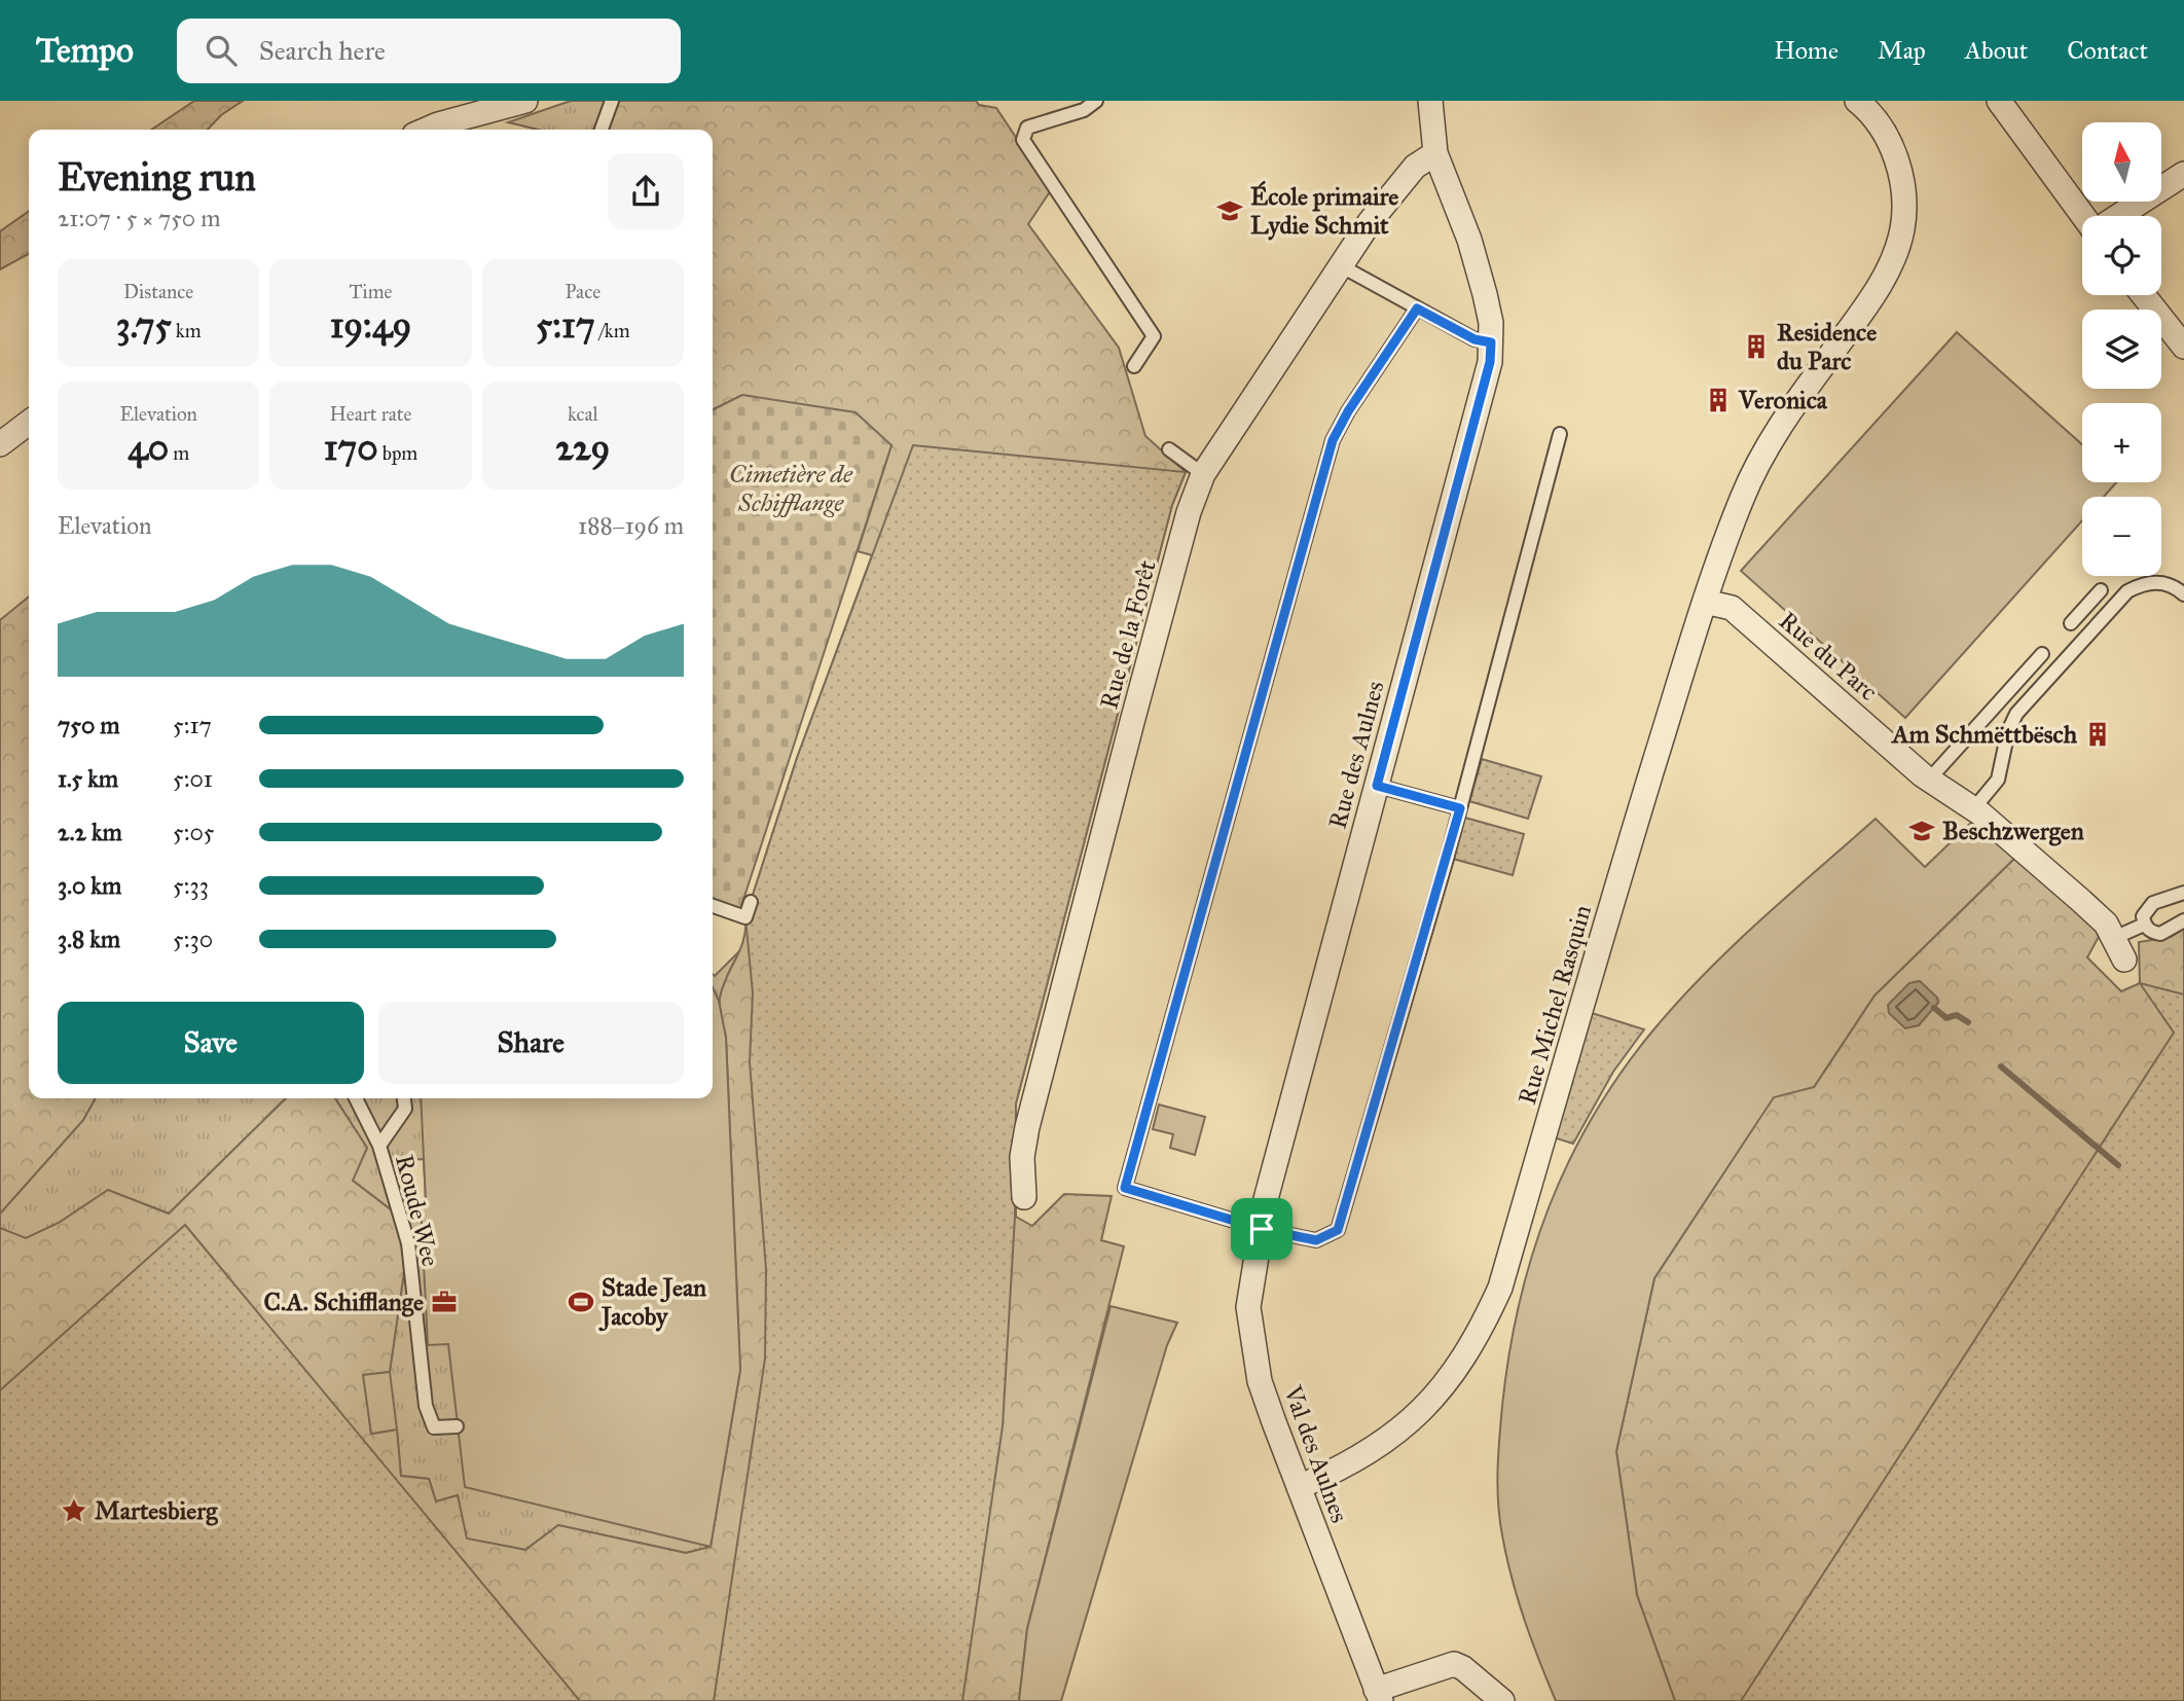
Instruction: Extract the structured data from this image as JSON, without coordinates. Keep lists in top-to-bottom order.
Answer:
{
  "streets": {
    "street": [
      "Rue de la Forêt",
      "Rue du Parc",
      "Rue des Aulnes",
      "Rue Michel Rasquin",
      "Val des Aulnes"
    ],
    "lane": ["Roude Wee"]
  },
  "crossings": [
    ["Rue de la Forêt", "Rue des Aulnes"],
    ["Rue du Parc", "Rue Michel Rasquin"],
    ["Rue des Aulnes", "Val des Aulnes"],
    ["Rue Michel Rasquin", "Val des Aulnes"]
  ],
  "parks": ["Cimetière de Schifflange"],
  "places": {
    "school or university": ["École primaire Lydie Schmit", "Beschzwergen"],
    "building": ["Residence du Parc", "Veronica", "Am Schmëttbësch"],
    "office": ["C.A. Schifflange"],
    "sports": ["Stade Jean Jacoby"],
    "place": ["Martesbierg"]
  },
  "north": "top",
  "page": {
    "header": "Tempo",
    "search": "Search here",
    "nav": [
      "Home",
      "Map",
      "About",
      "Contact"
    ],
    "map_buttons": ["+", "−"],
    "heading": ["Evening run", "21:07 · 5 × 750 m"],
    "stats": [
      ["Distance", "3.75 km"],
      ["Time", "19:49"],
      ["Pace", "5:17 /km"],
      ["Elevation", "40 m"],
      ["Heart rate", "170 bpm"],
      ["kcal", "229"]
    ],
    "chart": ["Elevation", "188–196 m"],
    "list": [
      {
        "name": "750 m",
        "note": "5:17"
      },
      {
        "name": "1.5 km",
        "note": "5:01"
      },
      {
        "name": "2.2 km",
        "note": "5:05"
      },
      {
        "name": "3.0 km",
        "note": "5:33"
      },
      {
        "name": "3.8 km",
        "note": "5:30"
      }
    ],
    "buttons": ["Save", "Share"]
  }
}
